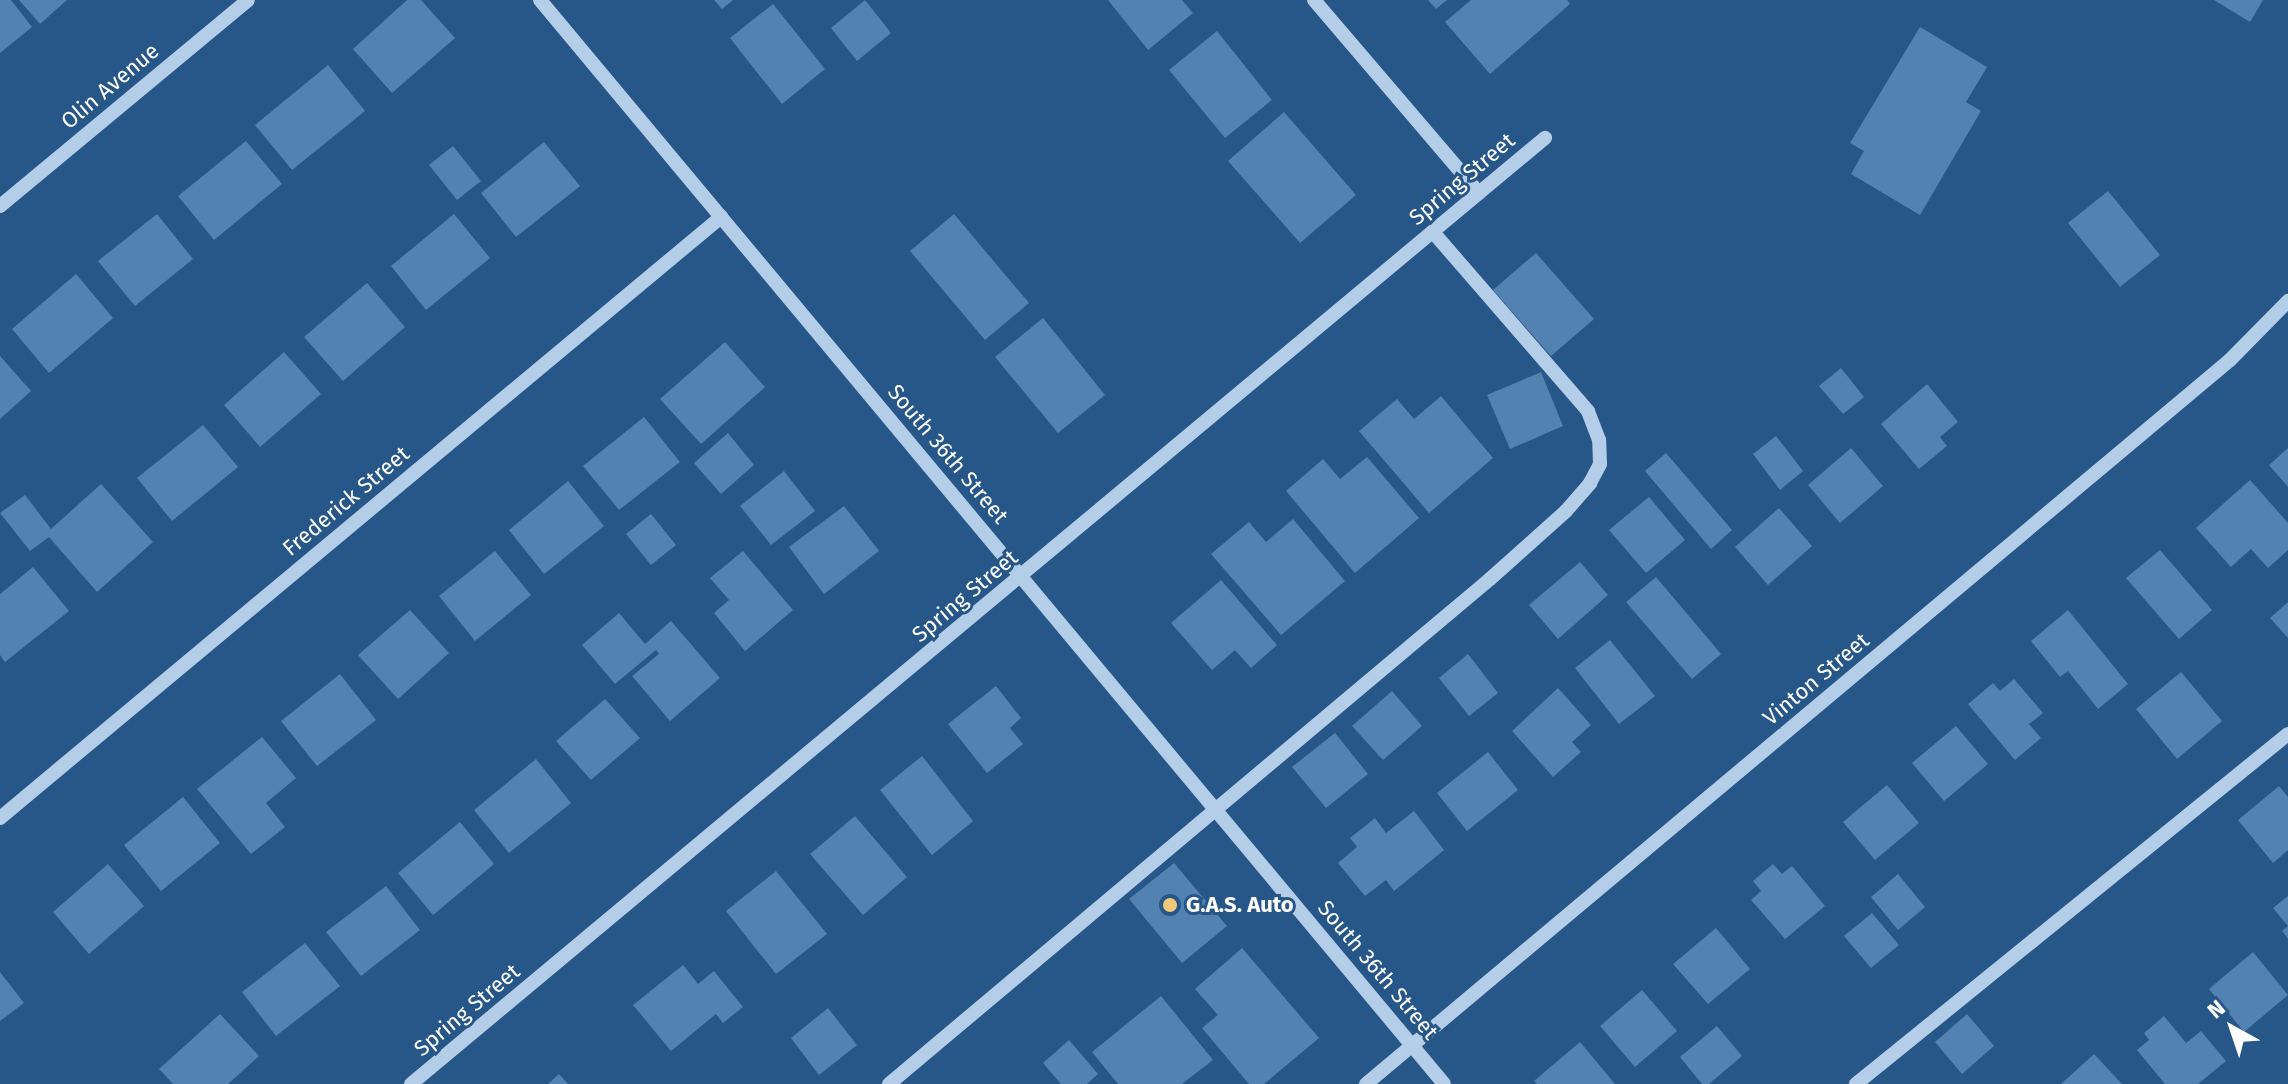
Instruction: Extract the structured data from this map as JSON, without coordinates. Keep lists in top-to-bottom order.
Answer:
{
  "streets": {
    "street": [
      "Olin Avenue",
      "Spring Street",
      "South 36th Street",
      "Frederick Street",
      "Vinton Street"
    ]
  },
  "crossings": [
    ["Spring Street", "South 36th Street"],
    ["South 36th Street", "Frederick Street"],
    ["South 36th Street", "Vinton Street"]
  ],
  "places": ["G.A.S. Auto"],
  "north": "top left"
}
